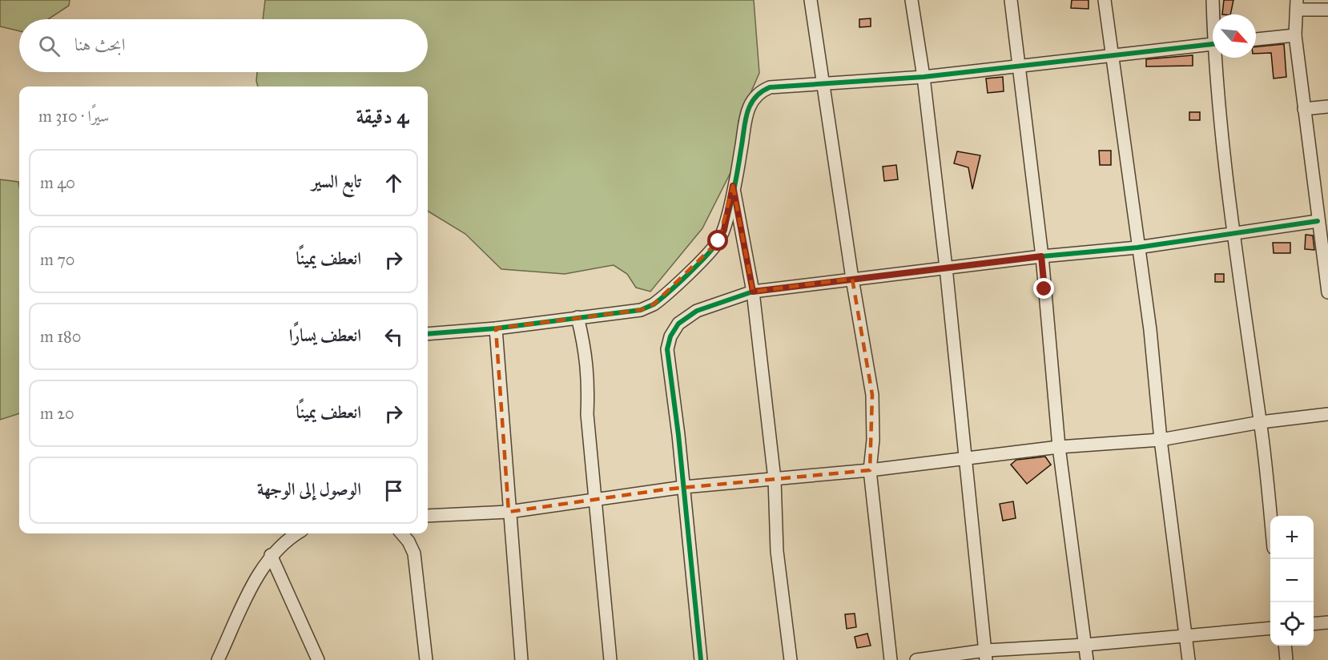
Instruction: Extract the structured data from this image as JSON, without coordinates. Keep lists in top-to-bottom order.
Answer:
{
  "north": "bottom right",
  "page": {
    "search": "ابحث هنا",
    "heading": ["4 دقيقة", "سيرًا · 310 m"],
    "list": [
      ["تابع السير", "40 m"],
      ["انعطف يمينًا", "70 m"],
      ["انعطف يسارًا", "180 m"],
      ["انعطف يمينًا", "20 m"],
      "الوصول إلى الوجهة"
    ],
    "map_buttons": ["+", "−"]
  }
}
